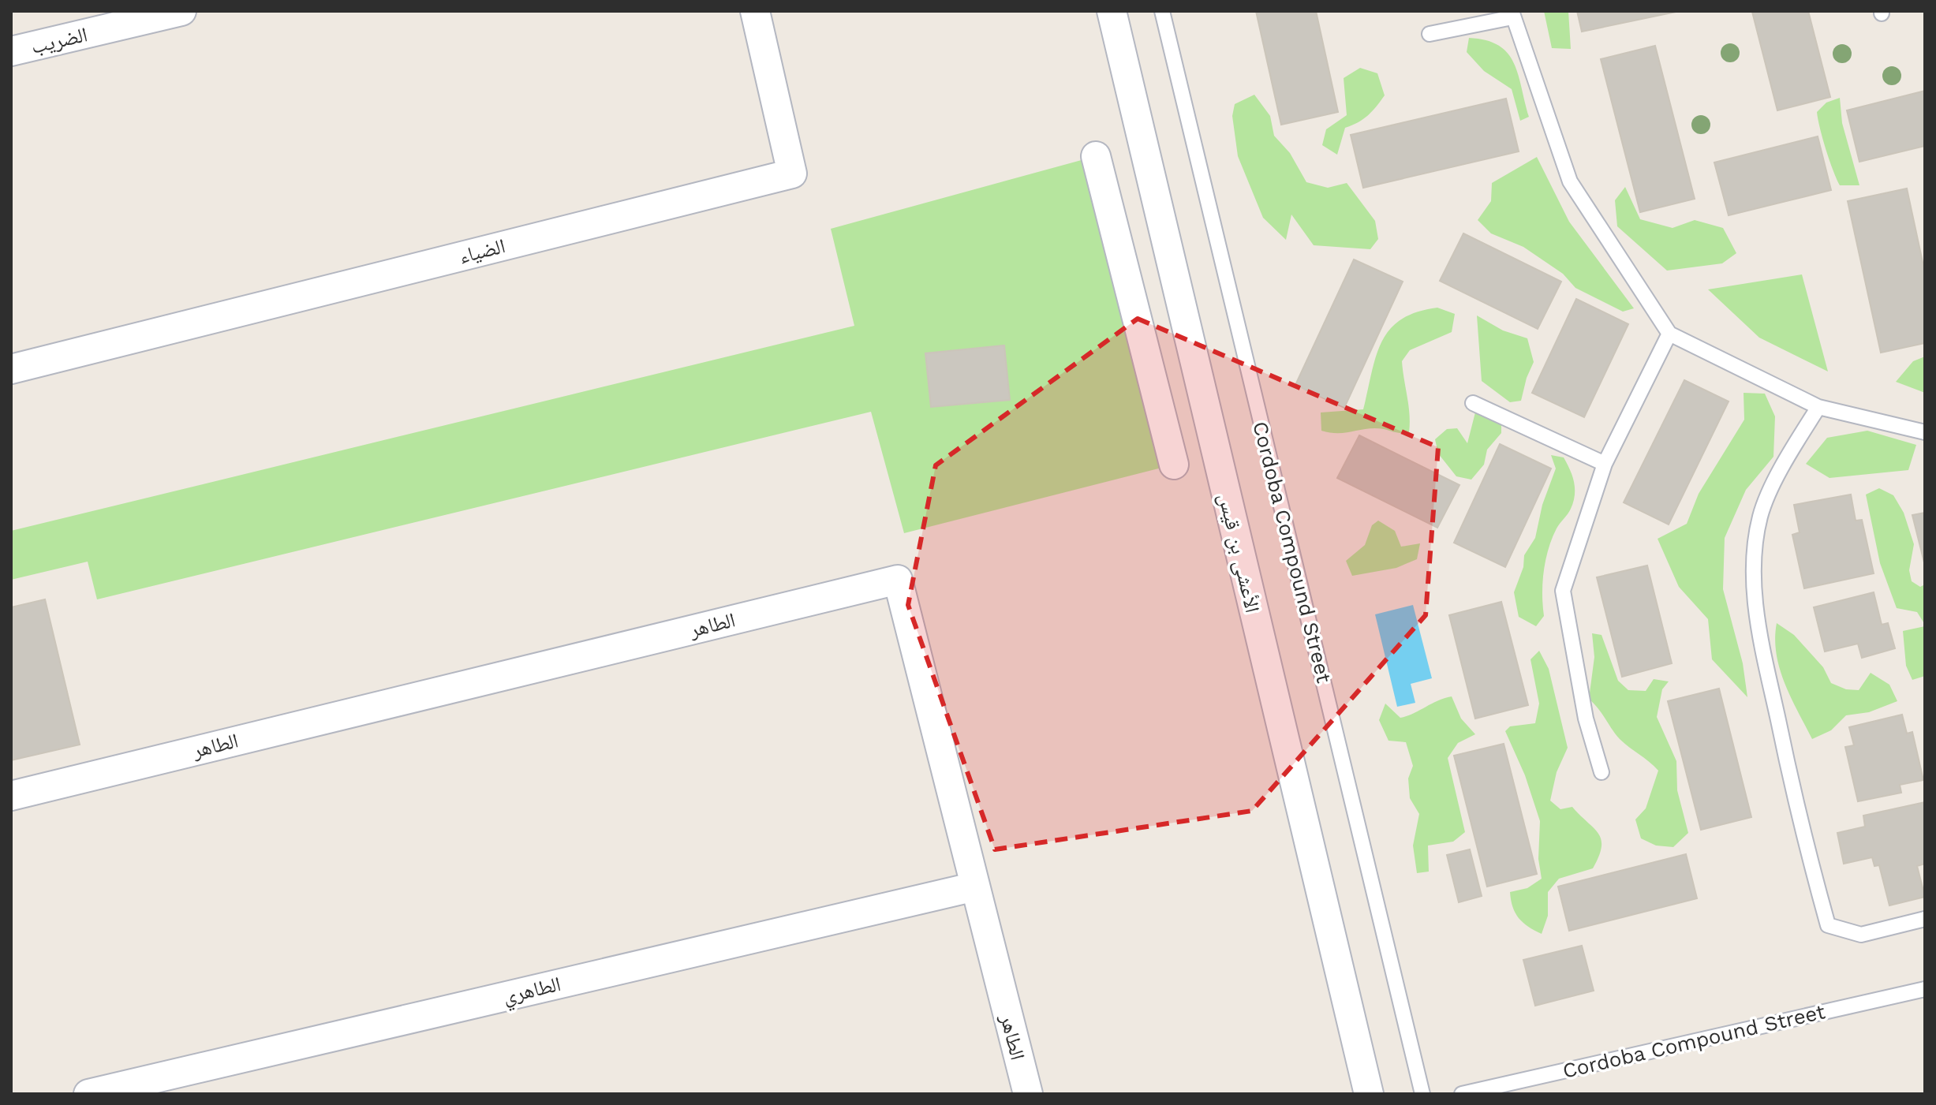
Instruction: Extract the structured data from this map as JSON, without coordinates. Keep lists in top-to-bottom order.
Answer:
{
  "streets": {
    "street": [
      "الضريب",
      "الضياء",
      "الأعشى بن قيس",
      "الطاهر",
      "الطاهري"
    ],
    "lane": ["Cordoba Compound Street"]
  },
  "crossings": [
    ["الطاهر", "الطاهري"]
  ]
}
